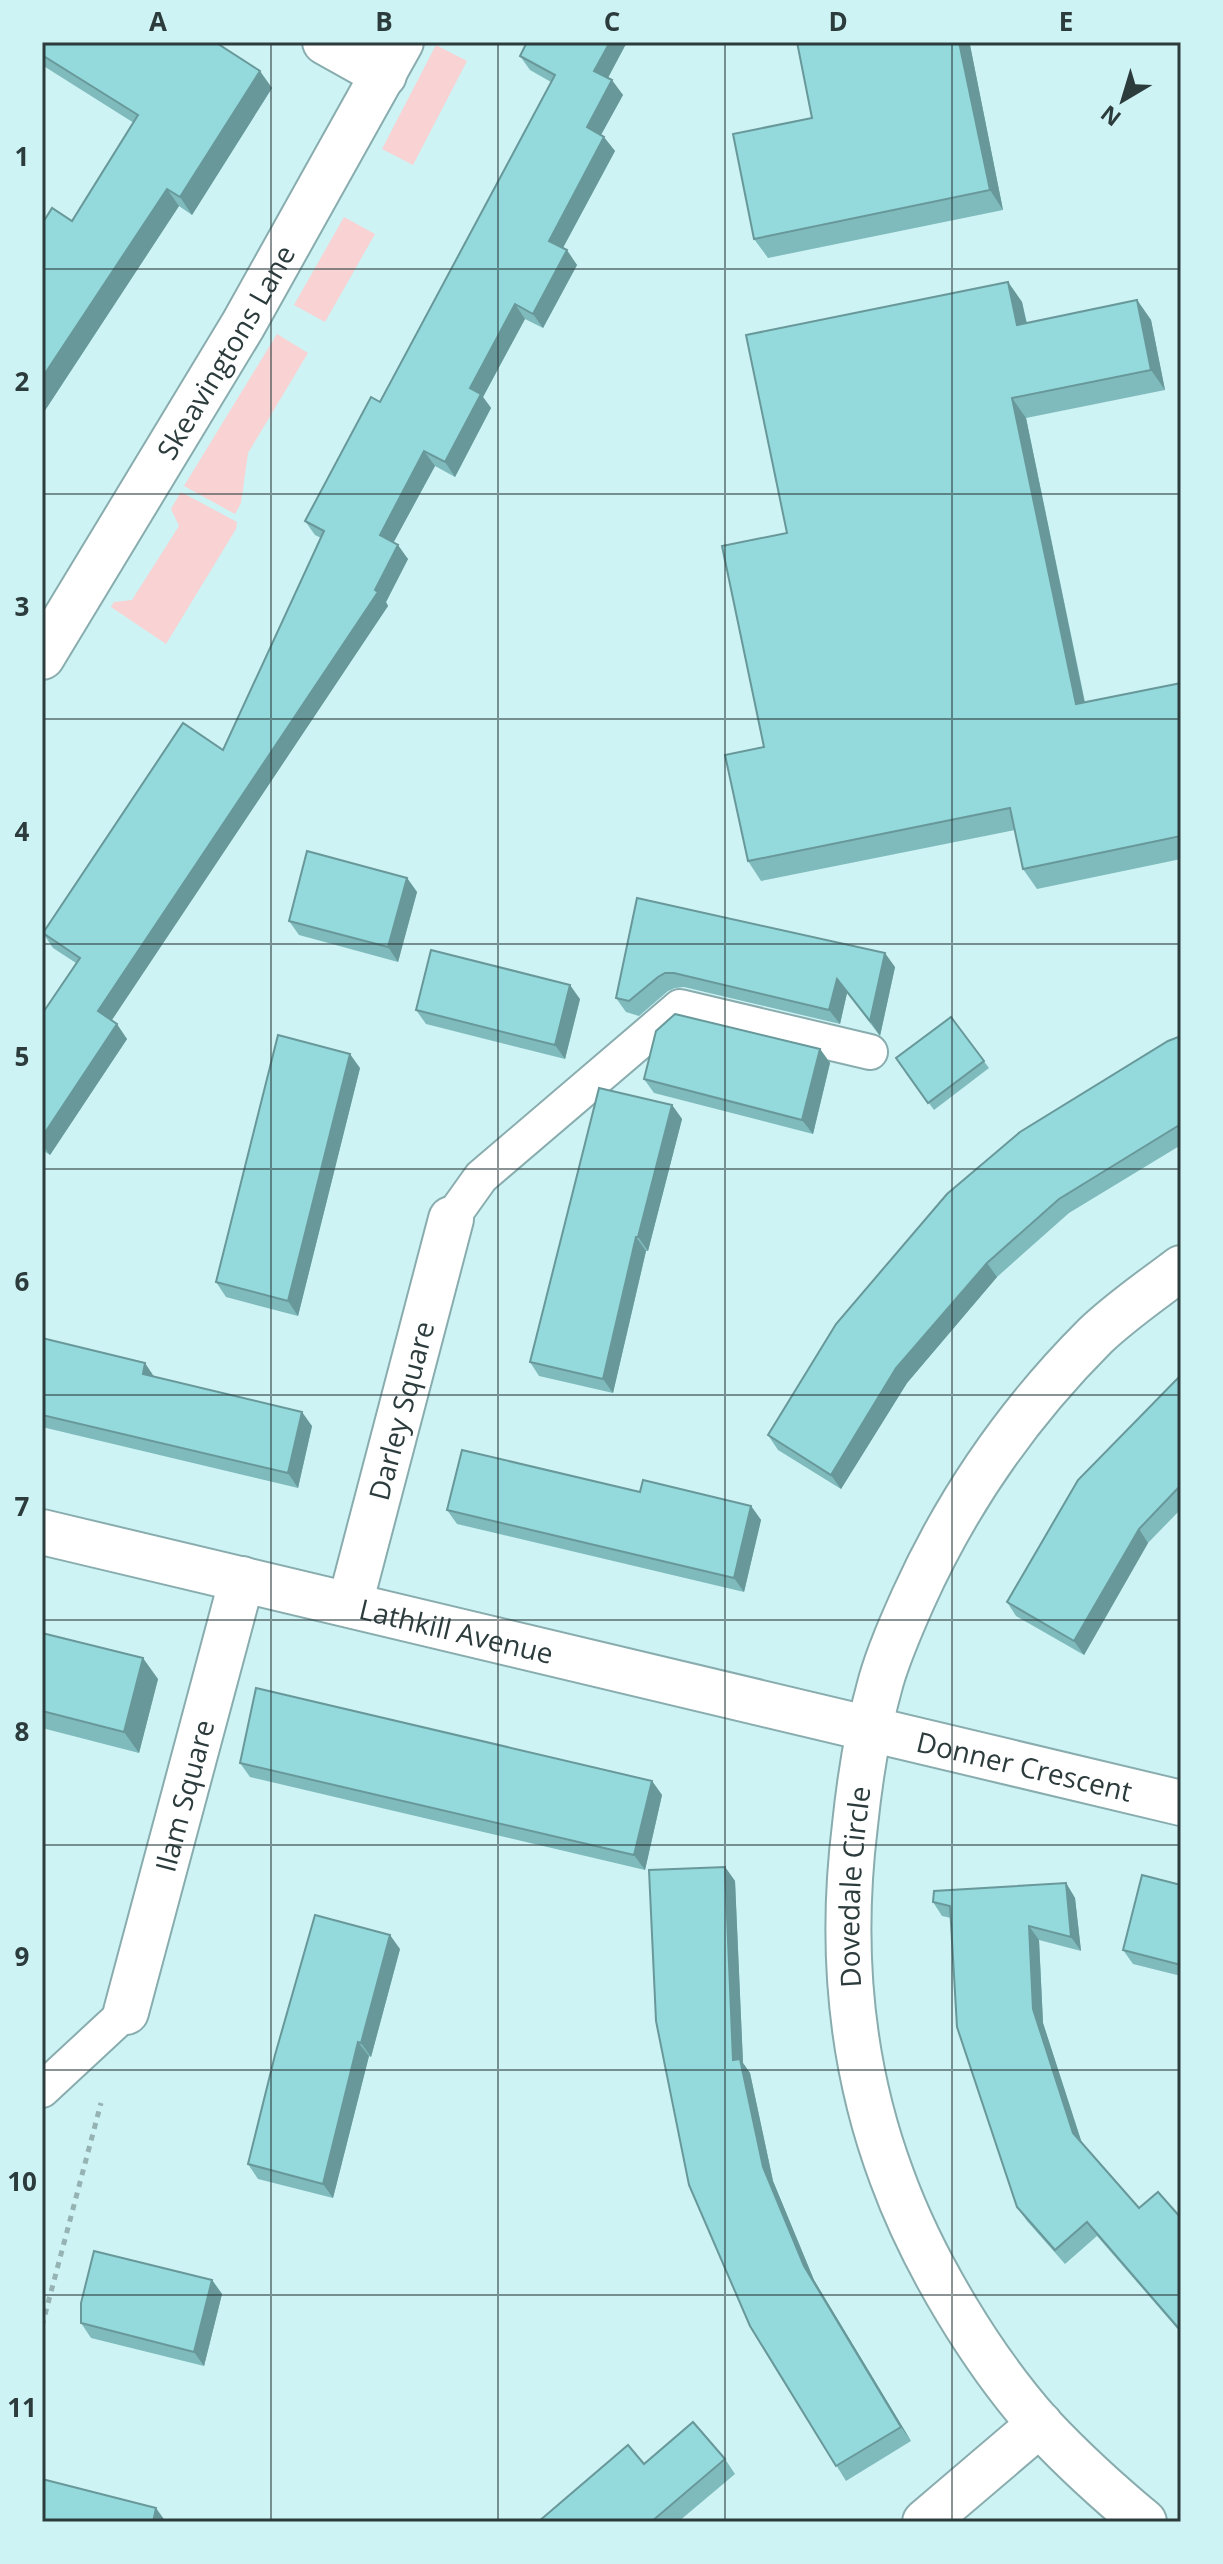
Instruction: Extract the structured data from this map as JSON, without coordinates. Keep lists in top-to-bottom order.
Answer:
{
  "streets": {
    "street": [
      "Skeavingtons Lane",
      "Darley Square",
      "Lathkill Avenue",
      "Donner Crescent",
      "Ilam Square",
      "Dovedale Circle"
    ]
  },
  "crossings": [
    ["Darley Square", "Lathkill Avenue"],
    ["Lathkill Avenue", "Donner Crescent"],
    ["Lathkill Avenue", "Ilam Square"],
    ["Lathkill Avenue", "Dovedale Circle"],
    ["Donner Crescent", "Dovedale Circle"]
  ],
  "north": "bottom left",
  "grid": {
    "columns": [
      "A",
      "B",
      "C",
      "D",
      "E"
    ],
    "rows": [
      "1",
      "2",
      "3",
      "4",
      "5",
      "6",
      "7",
      "8",
      "9",
      "10",
      "11"
    ]
  }
}
